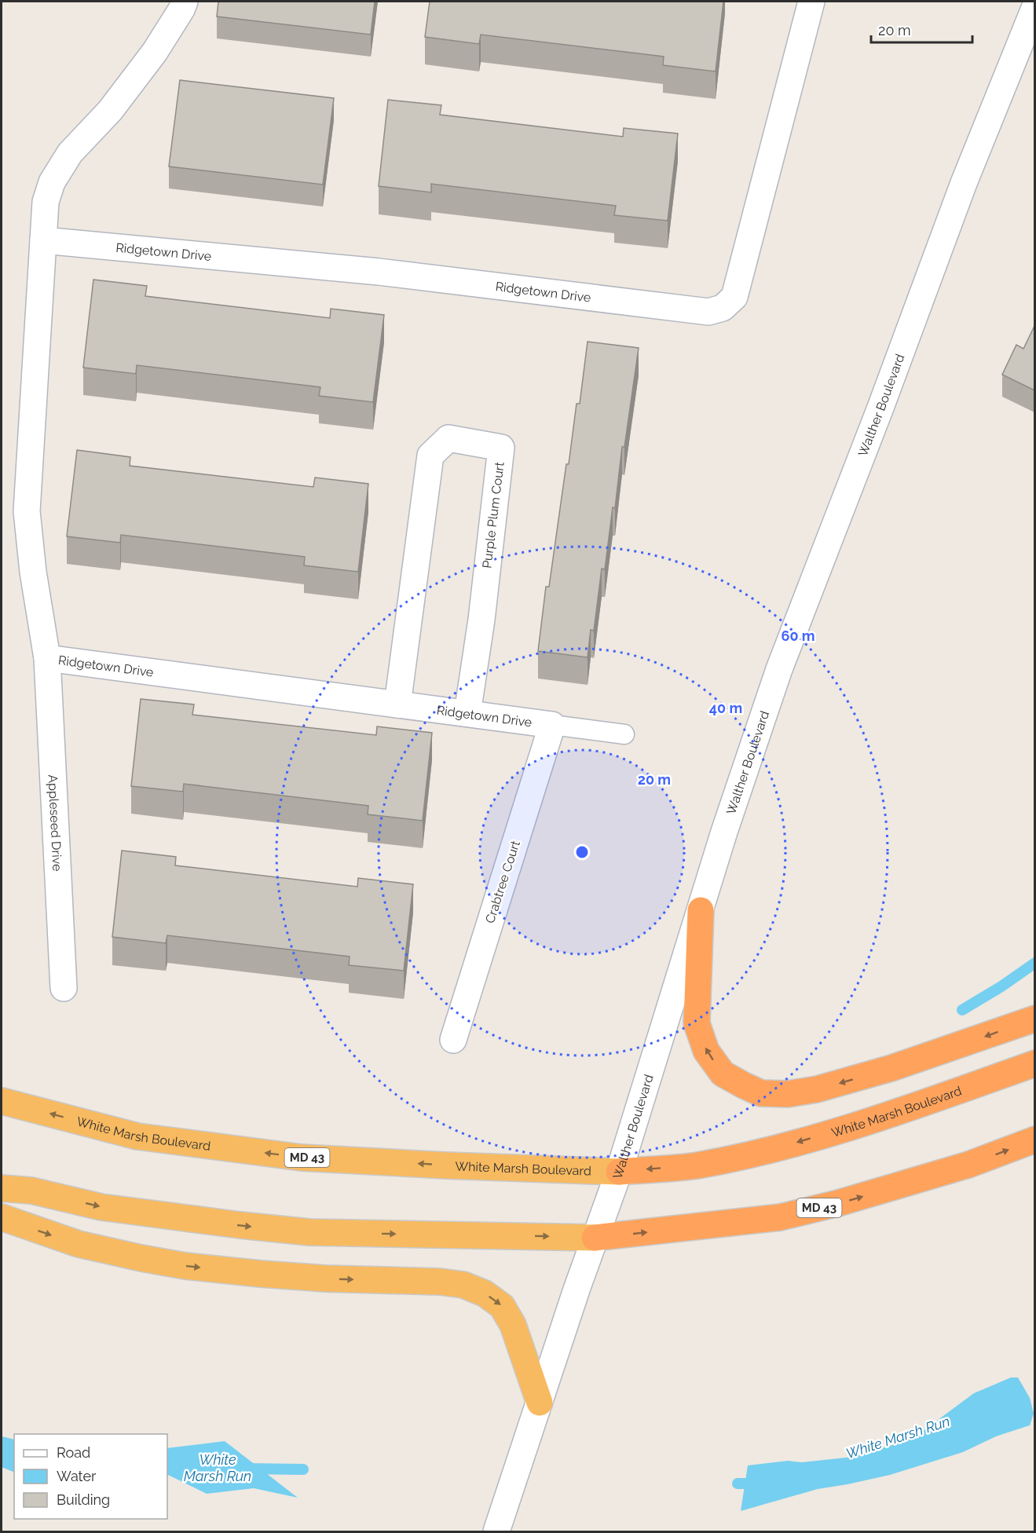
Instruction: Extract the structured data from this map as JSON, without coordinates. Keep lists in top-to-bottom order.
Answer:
{
  "streets": {
    "highway": ["White Marsh Boulevard", "MD 43"],
    "street": [
      "Ridgetown Drive",
      "Walther Boulevard",
      "Purple Plum Court",
      "Appleseed Drive",
      "Crabtree Court"
    ]
  },
  "crossings": [
    ["Ridgetown Drive", "Purple Plum Court"],
    ["Ridgetown Drive", "Appleseed Drive"],
    ["Ridgetown Drive", "Crabtree Court"],
    ["Walther Boulevard", "White Marsh Boulevard"],
    ["Walther Boulevard", "MD 43"]
  ],
  "water": ["White Marsh Run"],
  "legend": ["Road", "Water", "Building"],
  "scale_bar": "20 m",
  "rings": ["60 m", "40 m", "20 m"]
}
